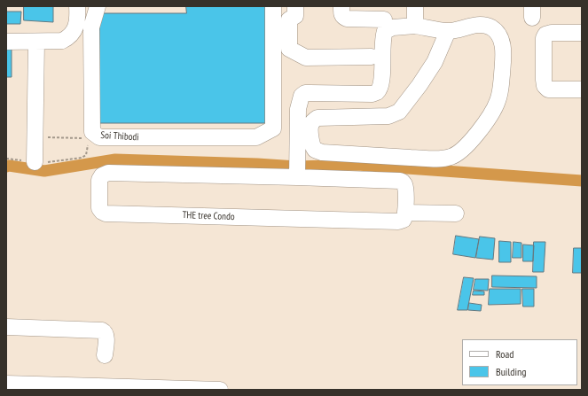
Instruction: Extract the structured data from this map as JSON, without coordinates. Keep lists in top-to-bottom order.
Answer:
{
  "streets": {
    "street": ["Soi Thibodi", "THE tree Condo"]
  },
  "legend": ["Road", "Building"]
}
